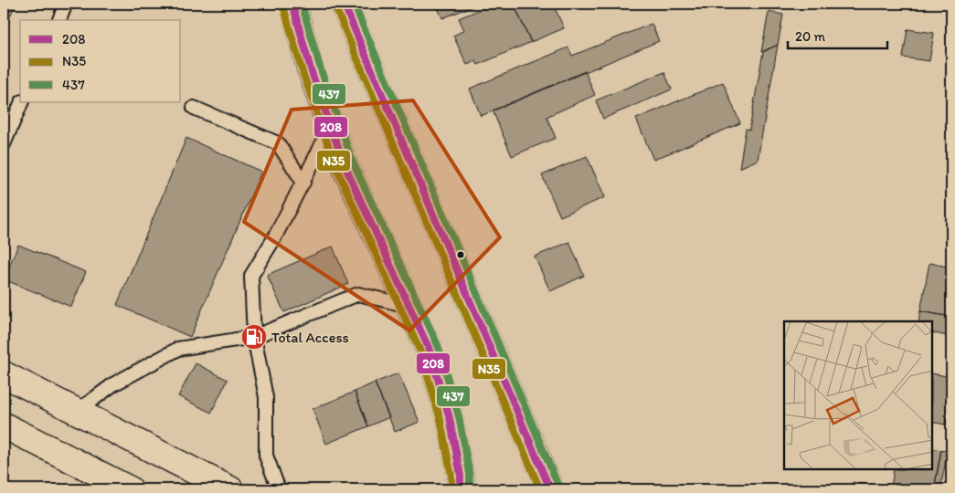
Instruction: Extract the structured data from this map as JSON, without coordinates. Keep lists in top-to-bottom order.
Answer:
{
  "places": {
    "fuel station": ["Total Access"]
  },
  "lines": ["transit line 208", "transit line 437", "transit line N35"],
  "legend": ["208", "N35", "437"],
  "scale_bar": "20 m"
}
